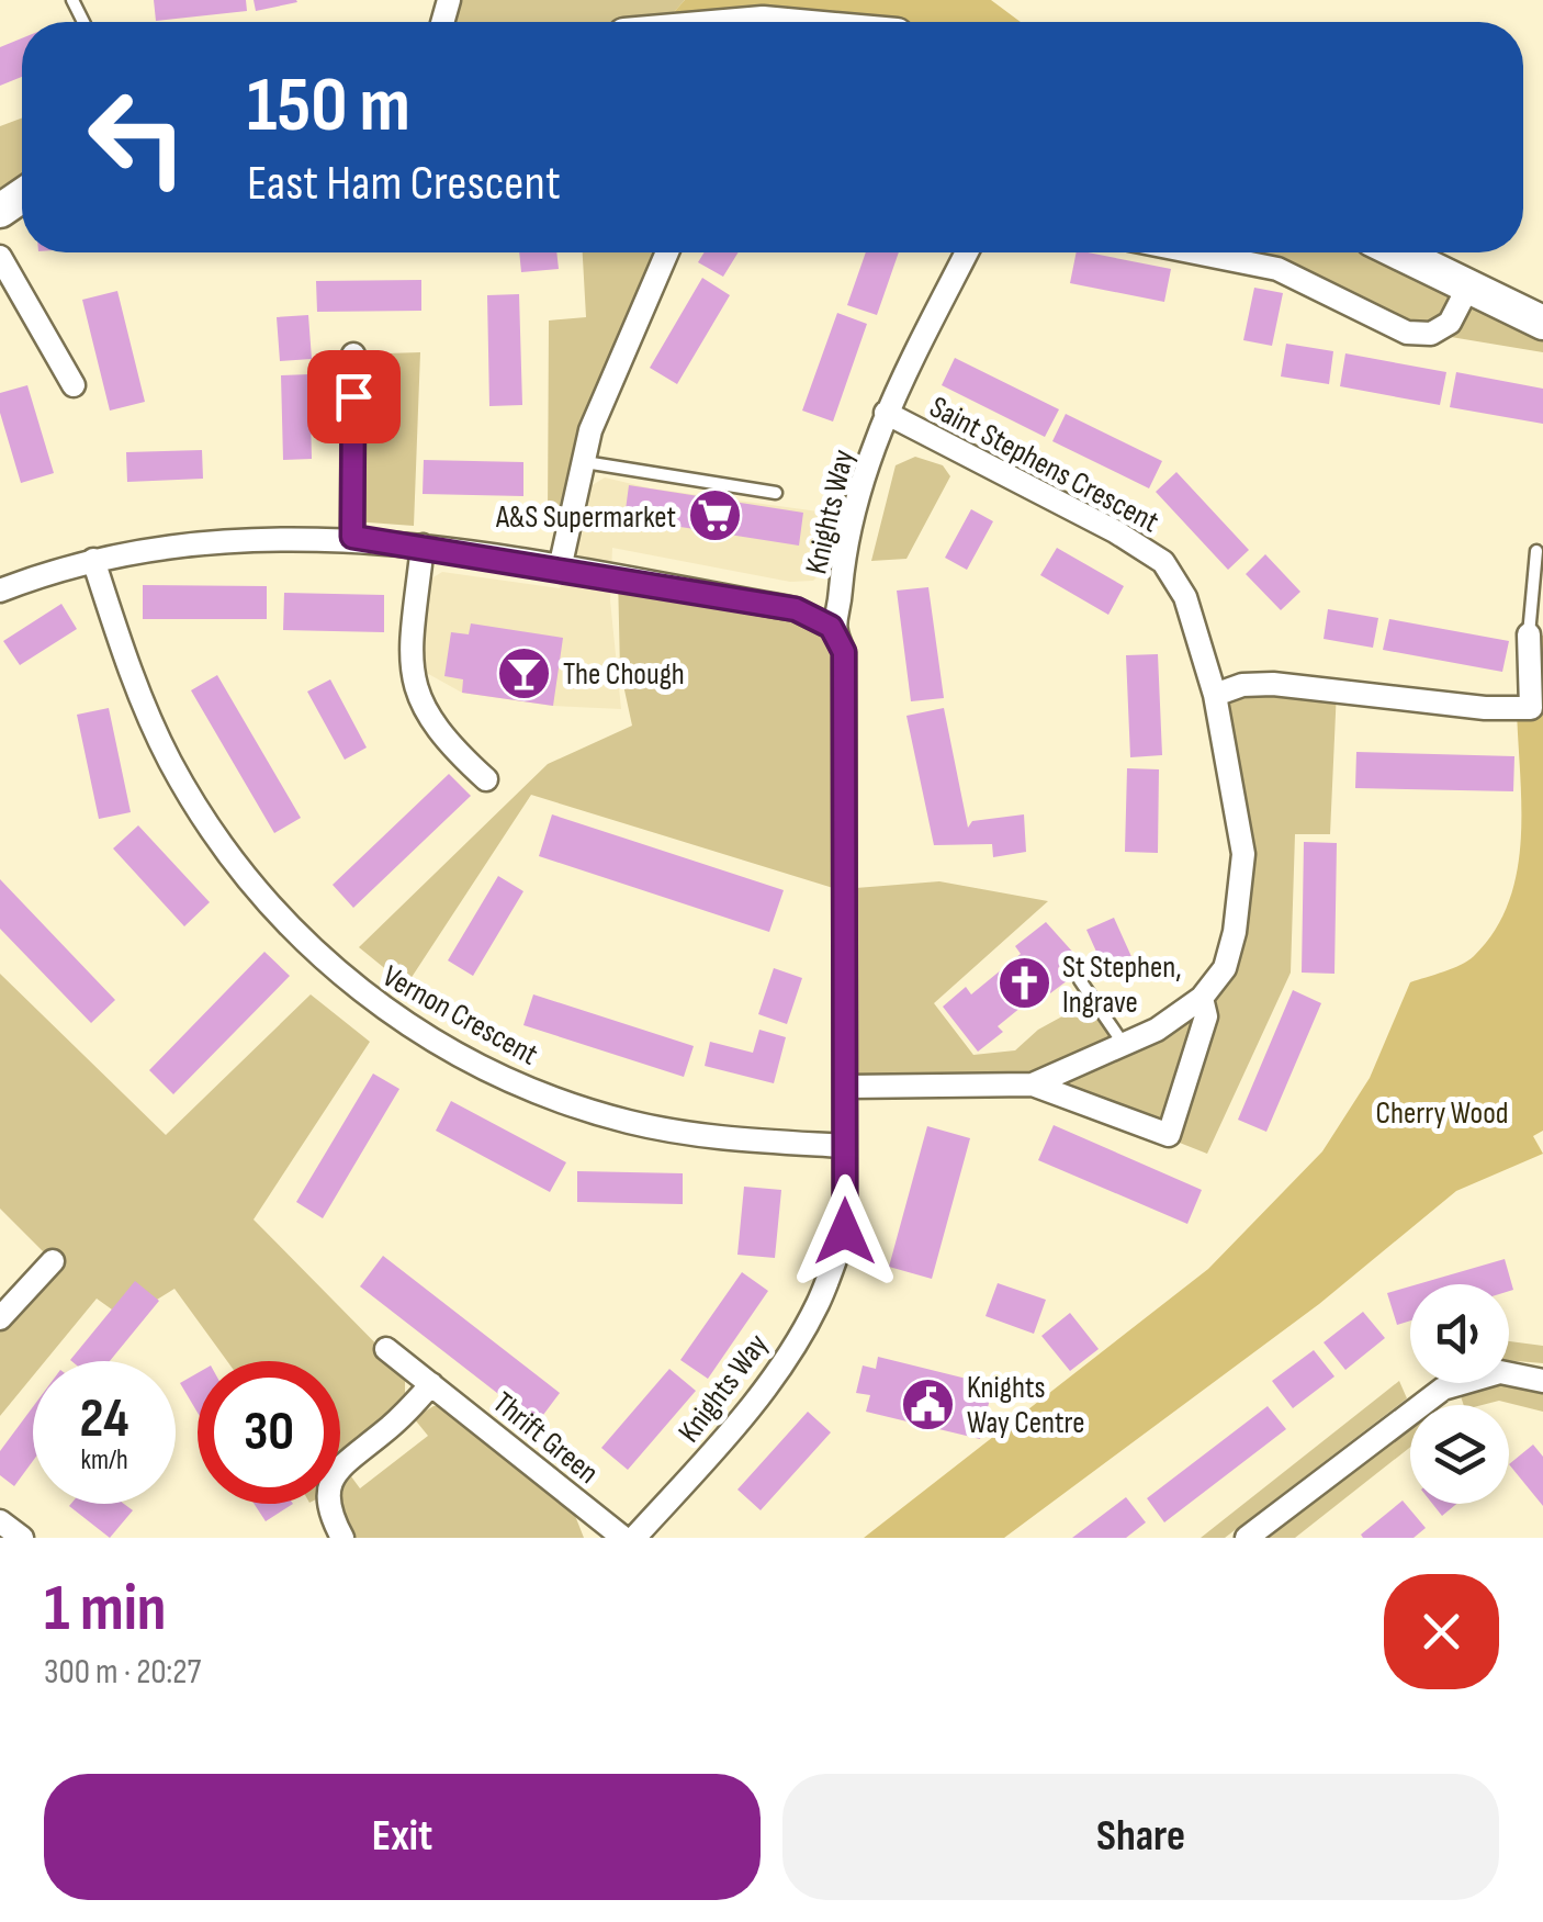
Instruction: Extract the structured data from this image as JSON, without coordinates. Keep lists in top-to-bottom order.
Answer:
{
  "streets": {
    "street": [
      "Saint Stephens Crescent",
      "Knights Way",
      "Vernon Crescent",
      "Thrift Green"
    ]
  },
  "crossings": [
    ["Saint Stephens Crescent", "Knights Way"],
    ["Knights Way", "Vernon Crescent"]
  ],
  "parks": ["Cherry Wood"],
  "places": {
    "supermarket": ["A&S Supermarket"],
    "bar": ["The Chough"],
    "church": ["St Stephen, Ingrave"],
    "public building": ["Knights Way Centre"]
  },
  "page": {
    "turn": ["150 m", "East Ham Crescent"],
    "speed": "24 km/h",
    "limit": "30",
    "heading": ["1 min", "300 m · 20:27"],
    "buttons": ["Exit", "Share"]
  }
}
